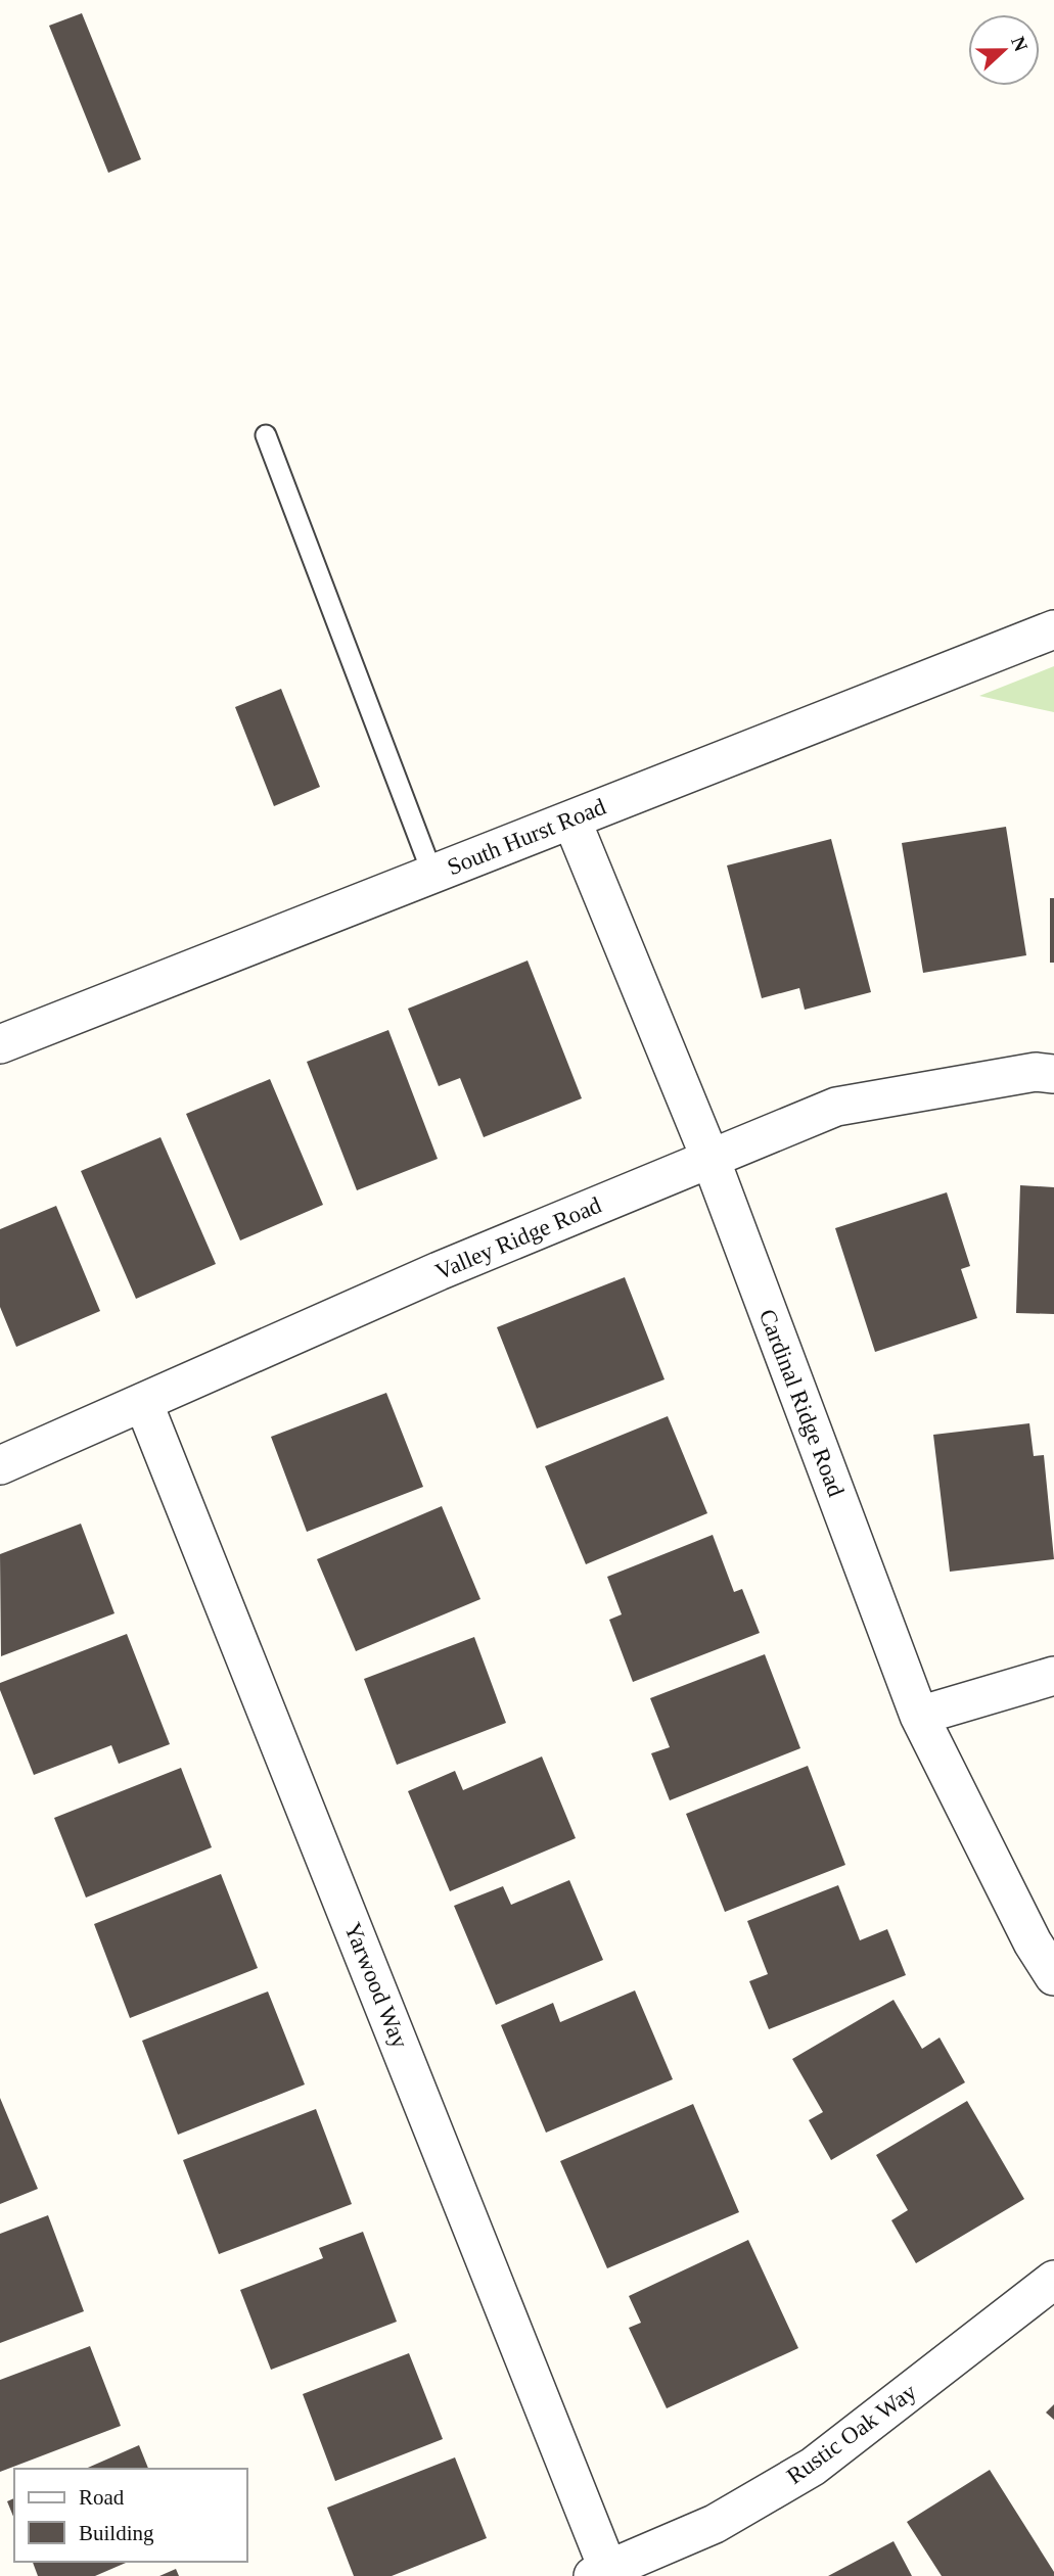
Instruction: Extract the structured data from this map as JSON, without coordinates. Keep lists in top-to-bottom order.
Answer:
{
  "streets": {
    "street": [
      "South Hurst Road",
      "Valley Ridge Road",
      "Cardinal Ridge Road",
      "Yarwood Way",
      "Rustic Oak Way"
    ]
  },
  "crossings": [
    ["South Hurst Road", "Cardinal Ridge Road"],
    ["Valley Ridge Road", "Cardinal Ridge Road"],
    ["Valley Ridge Road", "Yarwood Way"],
    ["Yarwood Way", "Rustic Oak Way"]
  ],
  "legend": ["Road", "Building"],
  "north": "right"
}
